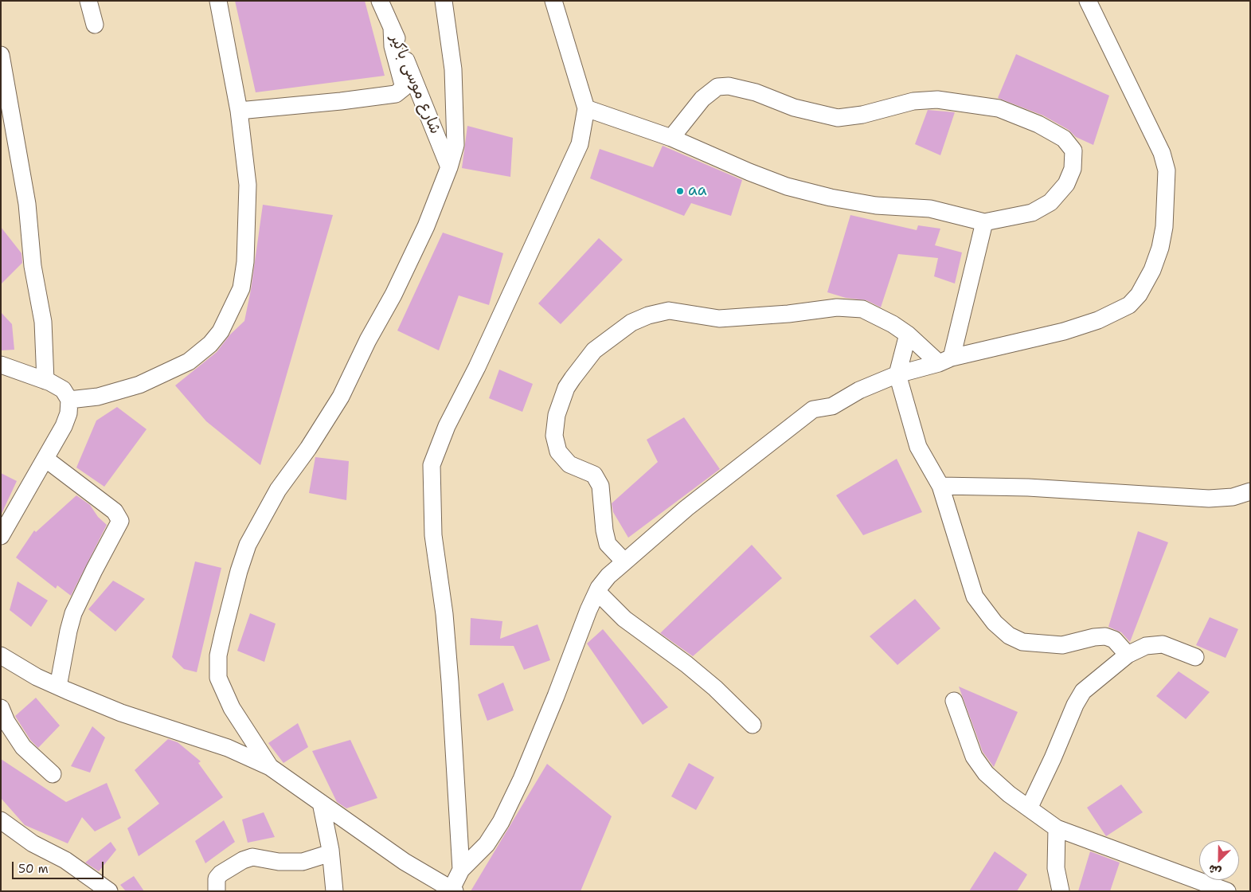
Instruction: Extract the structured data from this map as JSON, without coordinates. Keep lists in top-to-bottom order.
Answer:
{
  "streets": {
    "street": ["شارع موسى باكير"]
  },
  "places": ["aa"],
  "scale_bar": "50 m",
  "north": "bottom left"
}
